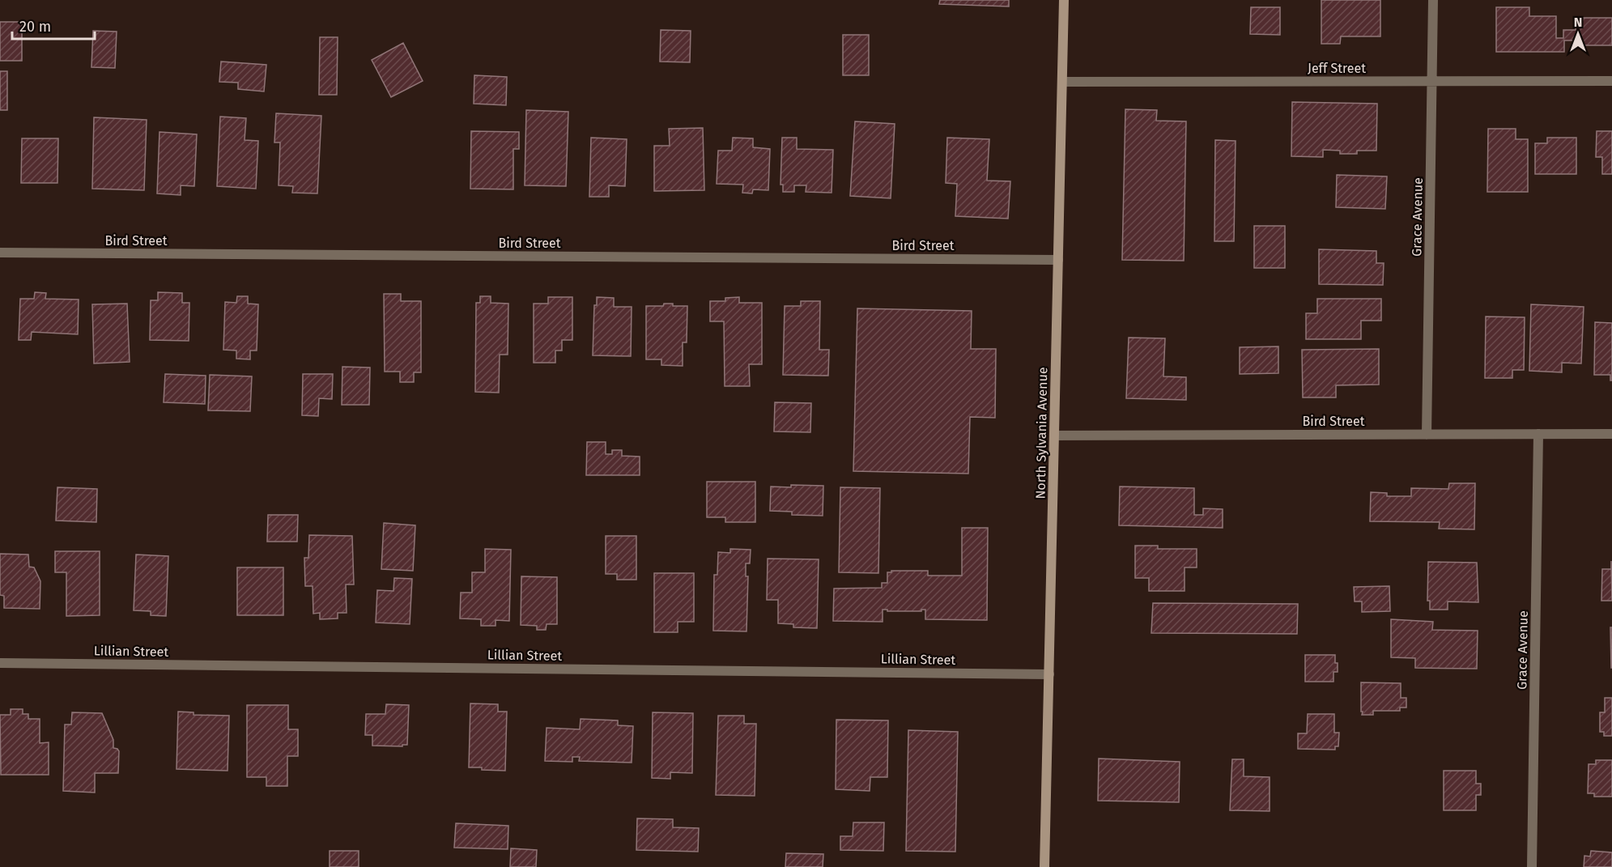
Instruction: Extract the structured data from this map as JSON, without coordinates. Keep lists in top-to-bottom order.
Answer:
{
  "streets": {
    "main road": ["North Sylvania Avenue"],
    "street": [
      "Jeff Street",
      "Grace Avenue",
      "Bird Street",
      "Lillian Street"
    ]
  },
  "crossings": [
    ["Jeff Street", "Grace Avenue"],
    ["Jeff Street", "North Sylvania Avenue"],
    ["Grace Avenue", "Bird Street"],
    ["Bird Street", "North Sylvania Avenue"],
    ["North Sylvania Avenue", "Lillian Street"]
  ],
  "scale_bar": "20 m",
  "north": "top"
}
